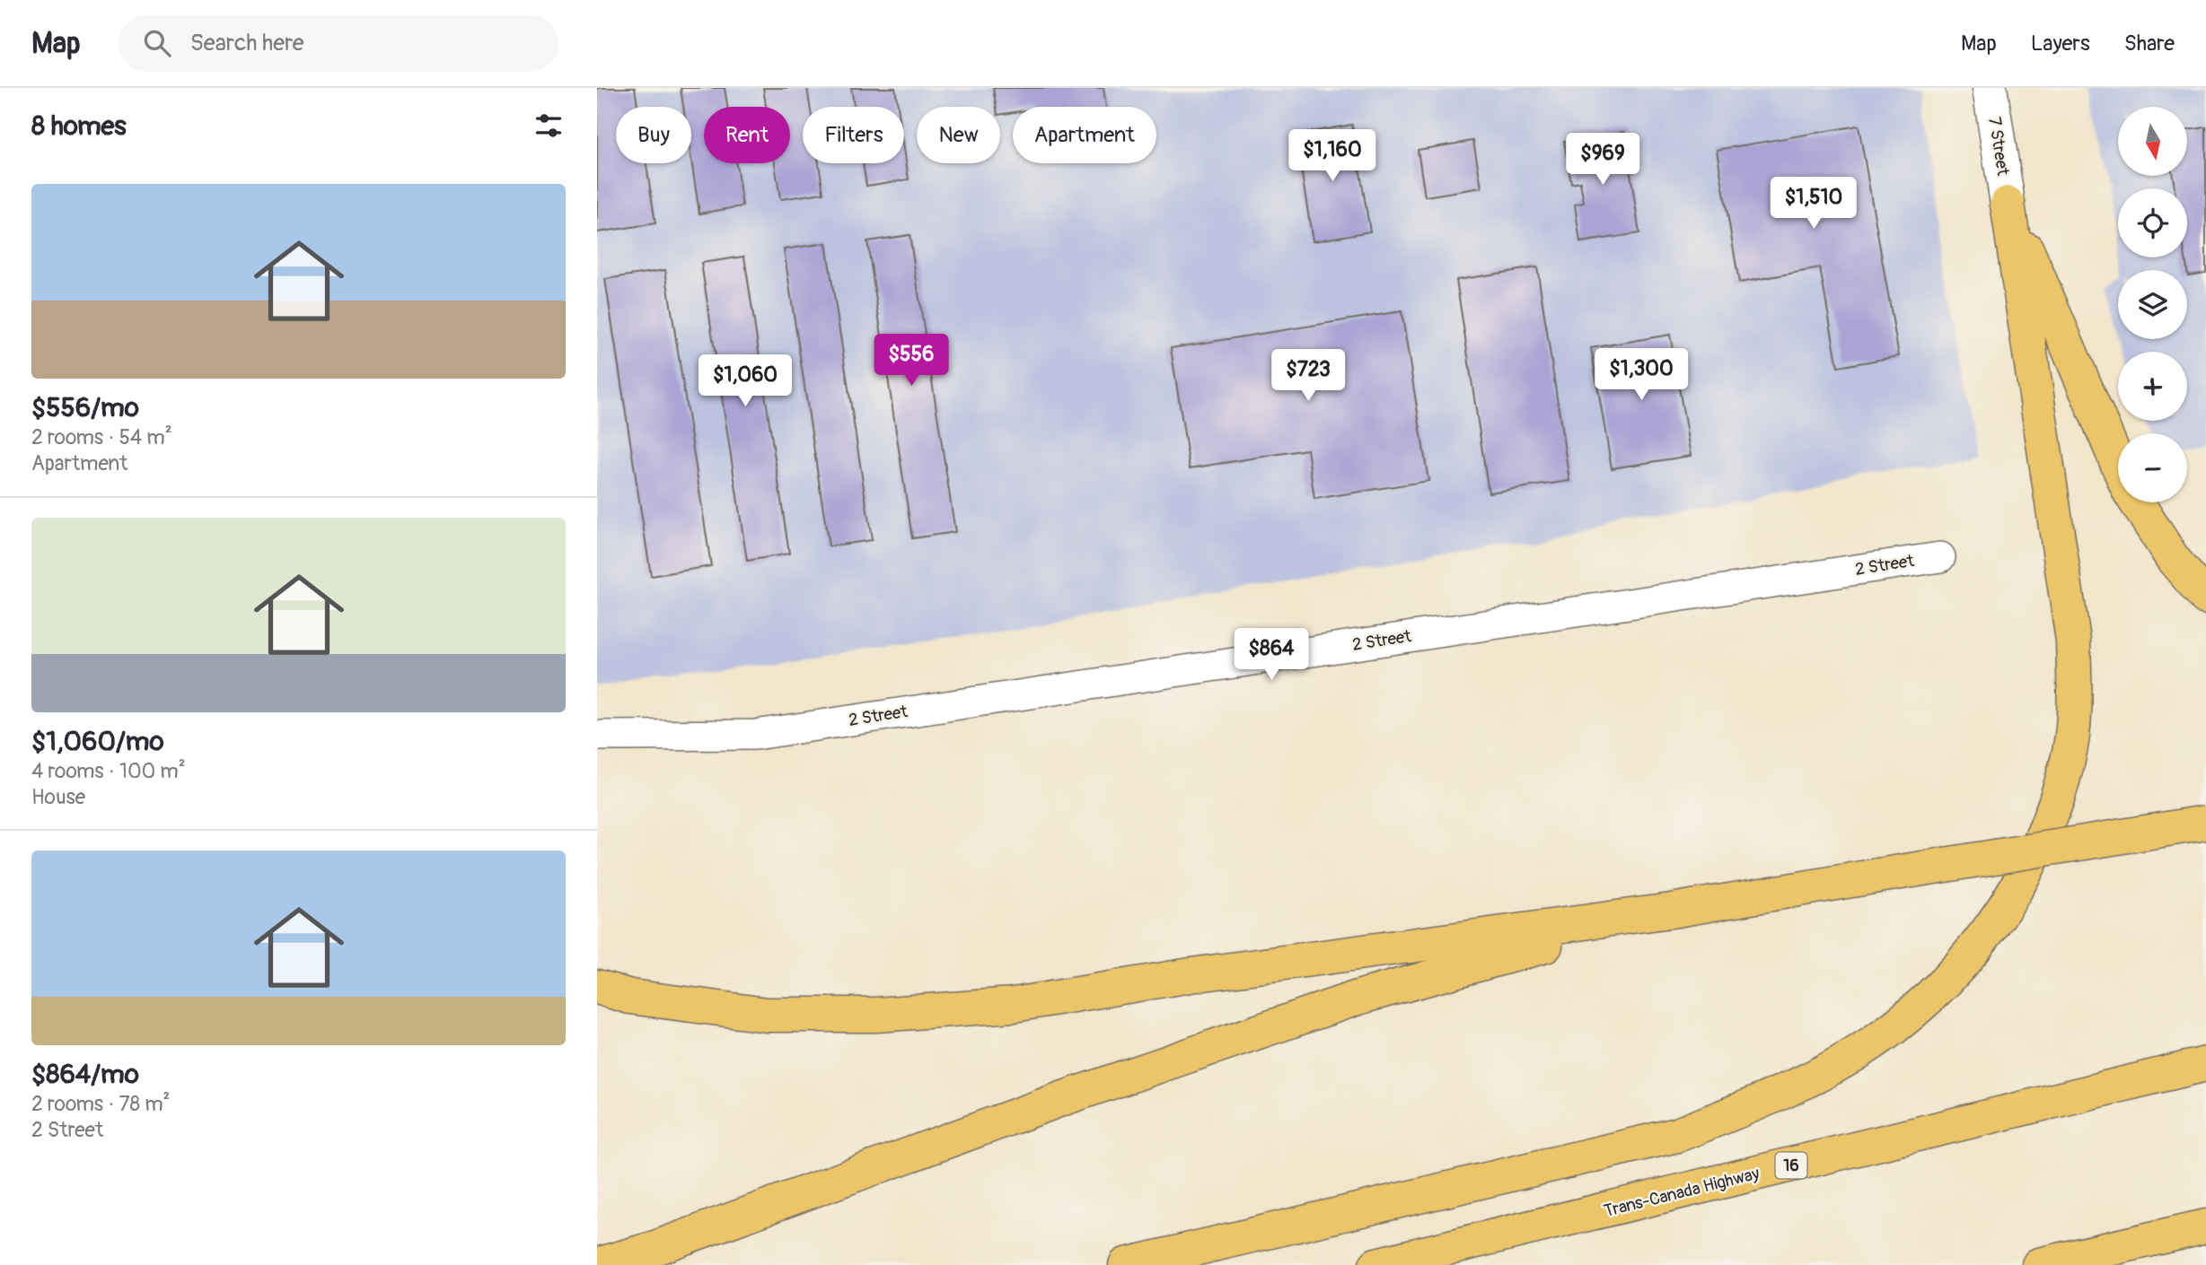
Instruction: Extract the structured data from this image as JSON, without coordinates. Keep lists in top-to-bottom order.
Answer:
{
  "streets": {
    "highway": ["16", "Trans-Canada Highway"],
    "street": ["7 Street", "2 Street"]
  },
  "north": "bottom",
  "page": {
    "header": "Map",
    "search": "Search here",
    "nav": ["Map", "Layers", "Share"],
    "heading": "8 homes",
    "map_buttons": ["+", "−"],
    "chip": [
      "Buy",
      "Rent",
      "Filters",
      "New",
      "Apartment"
    ],
    "price": [
      "$1,160",
      "$969",
      "$1,510",
      "$556",
      "$1,300",
      "$723",
      "$1,060",
      "$864"
    ],
    "list": [
      {
        "name": "$556/mo",
        "note": "2 rooms · 54 m² · Apartment"
      },
      {
        "name": "$1,060/mo",
        "note": "4 rooms · 100 m² · House"
      },
      {
        "name": "$864/mo",
        "note": "2 rooms · 78 m² · 2 Street"
      }
    ]
  }
}
